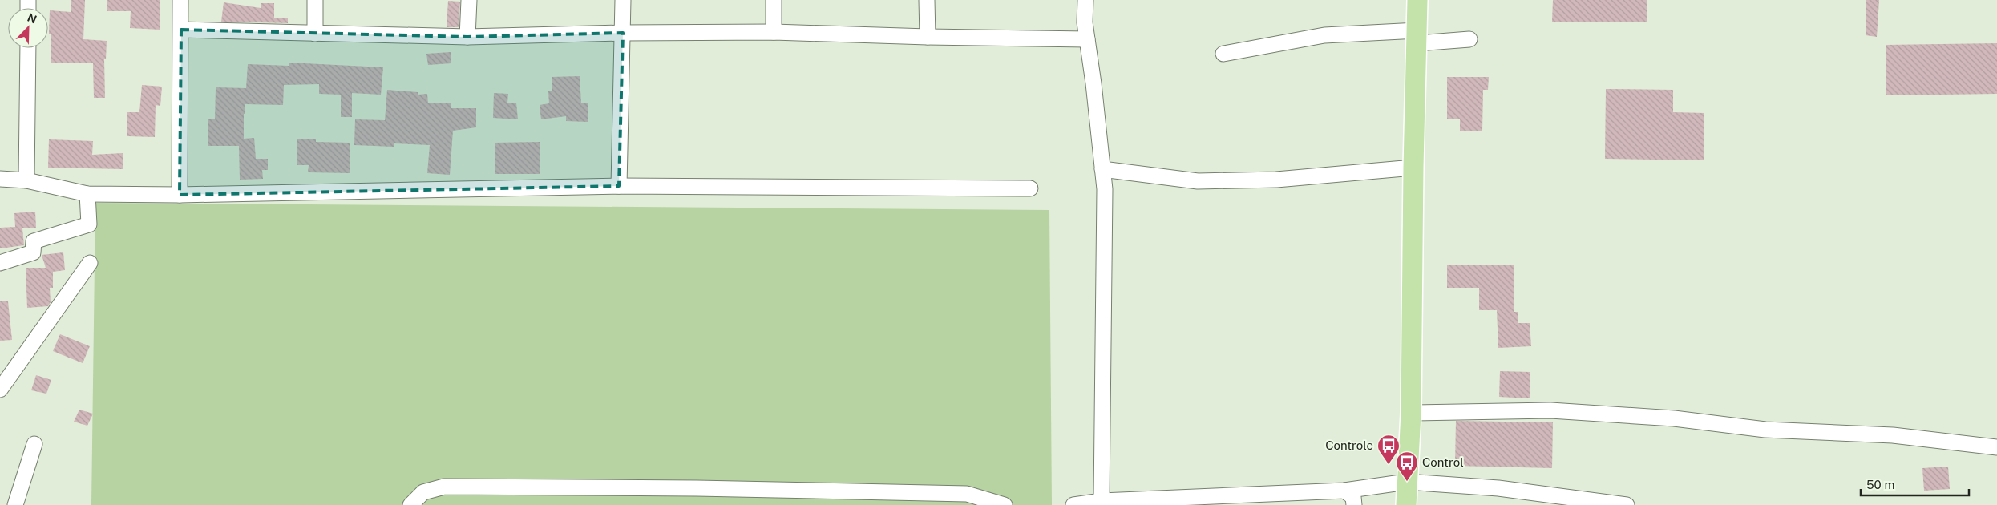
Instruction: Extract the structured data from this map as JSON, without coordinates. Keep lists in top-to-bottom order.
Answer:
{
  "places": {
    "bus stop": ["Controle", "Control"]
  },
  "scale_bar": "50 m",
  "north": "top right"
}
